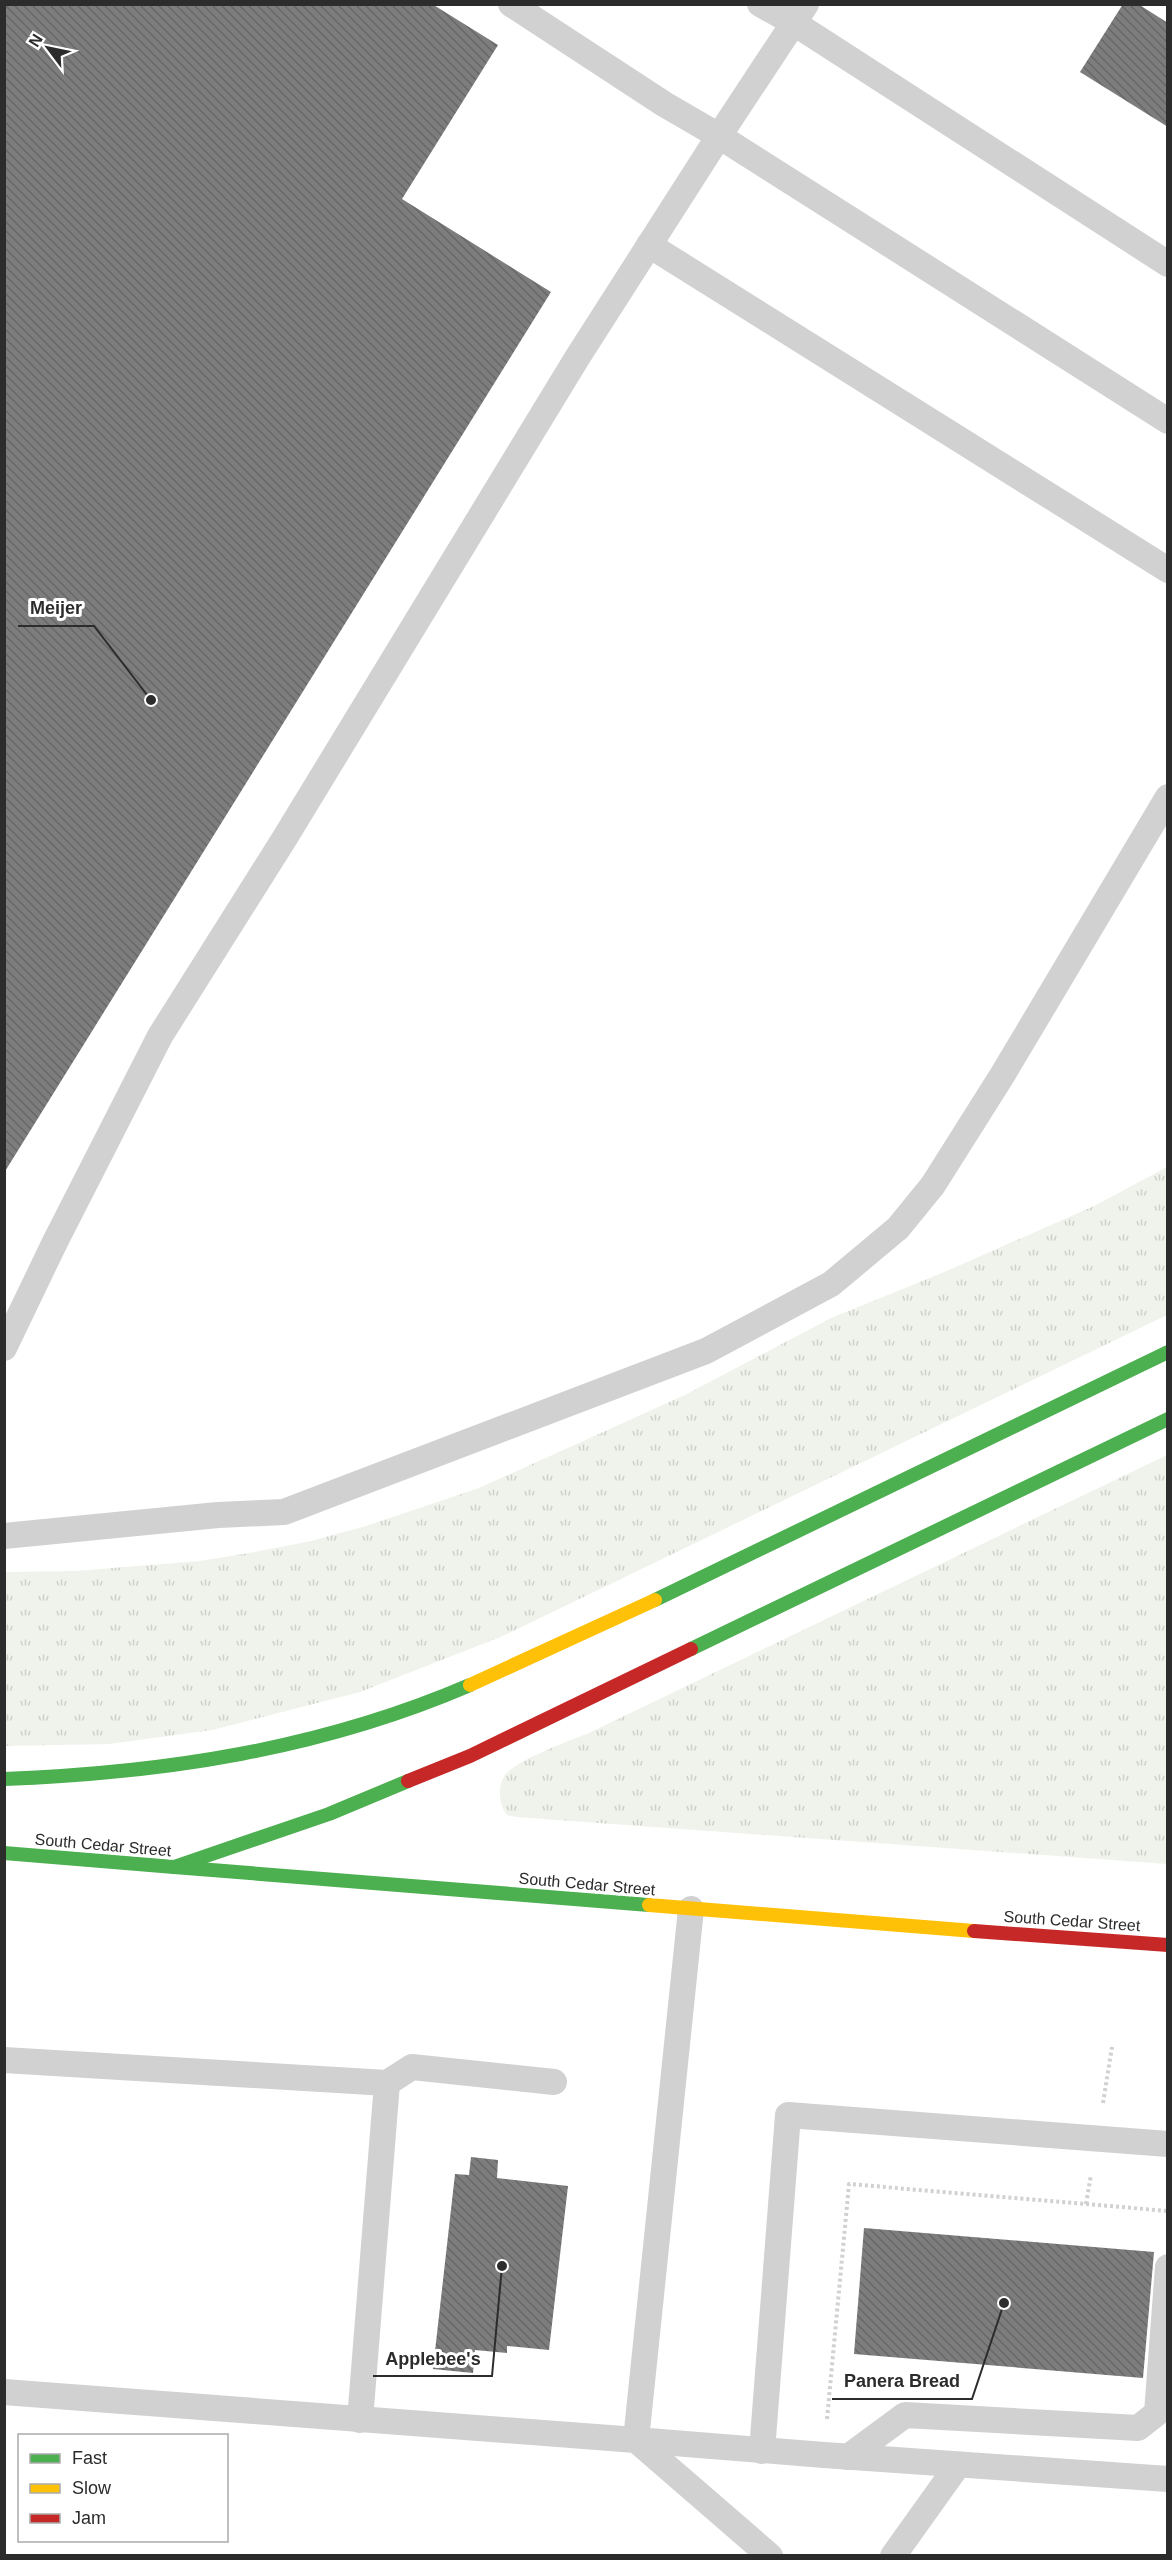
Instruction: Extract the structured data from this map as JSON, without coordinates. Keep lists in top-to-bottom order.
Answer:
{
  "streets": {
    "main road": ["South Cedar Street"]
  },
  "places": ["Meijer", "Applebee's", "Panera Bread"],
  "legend": ["Fast", "Slow", "Jam"],
  "north": "top left"
}
